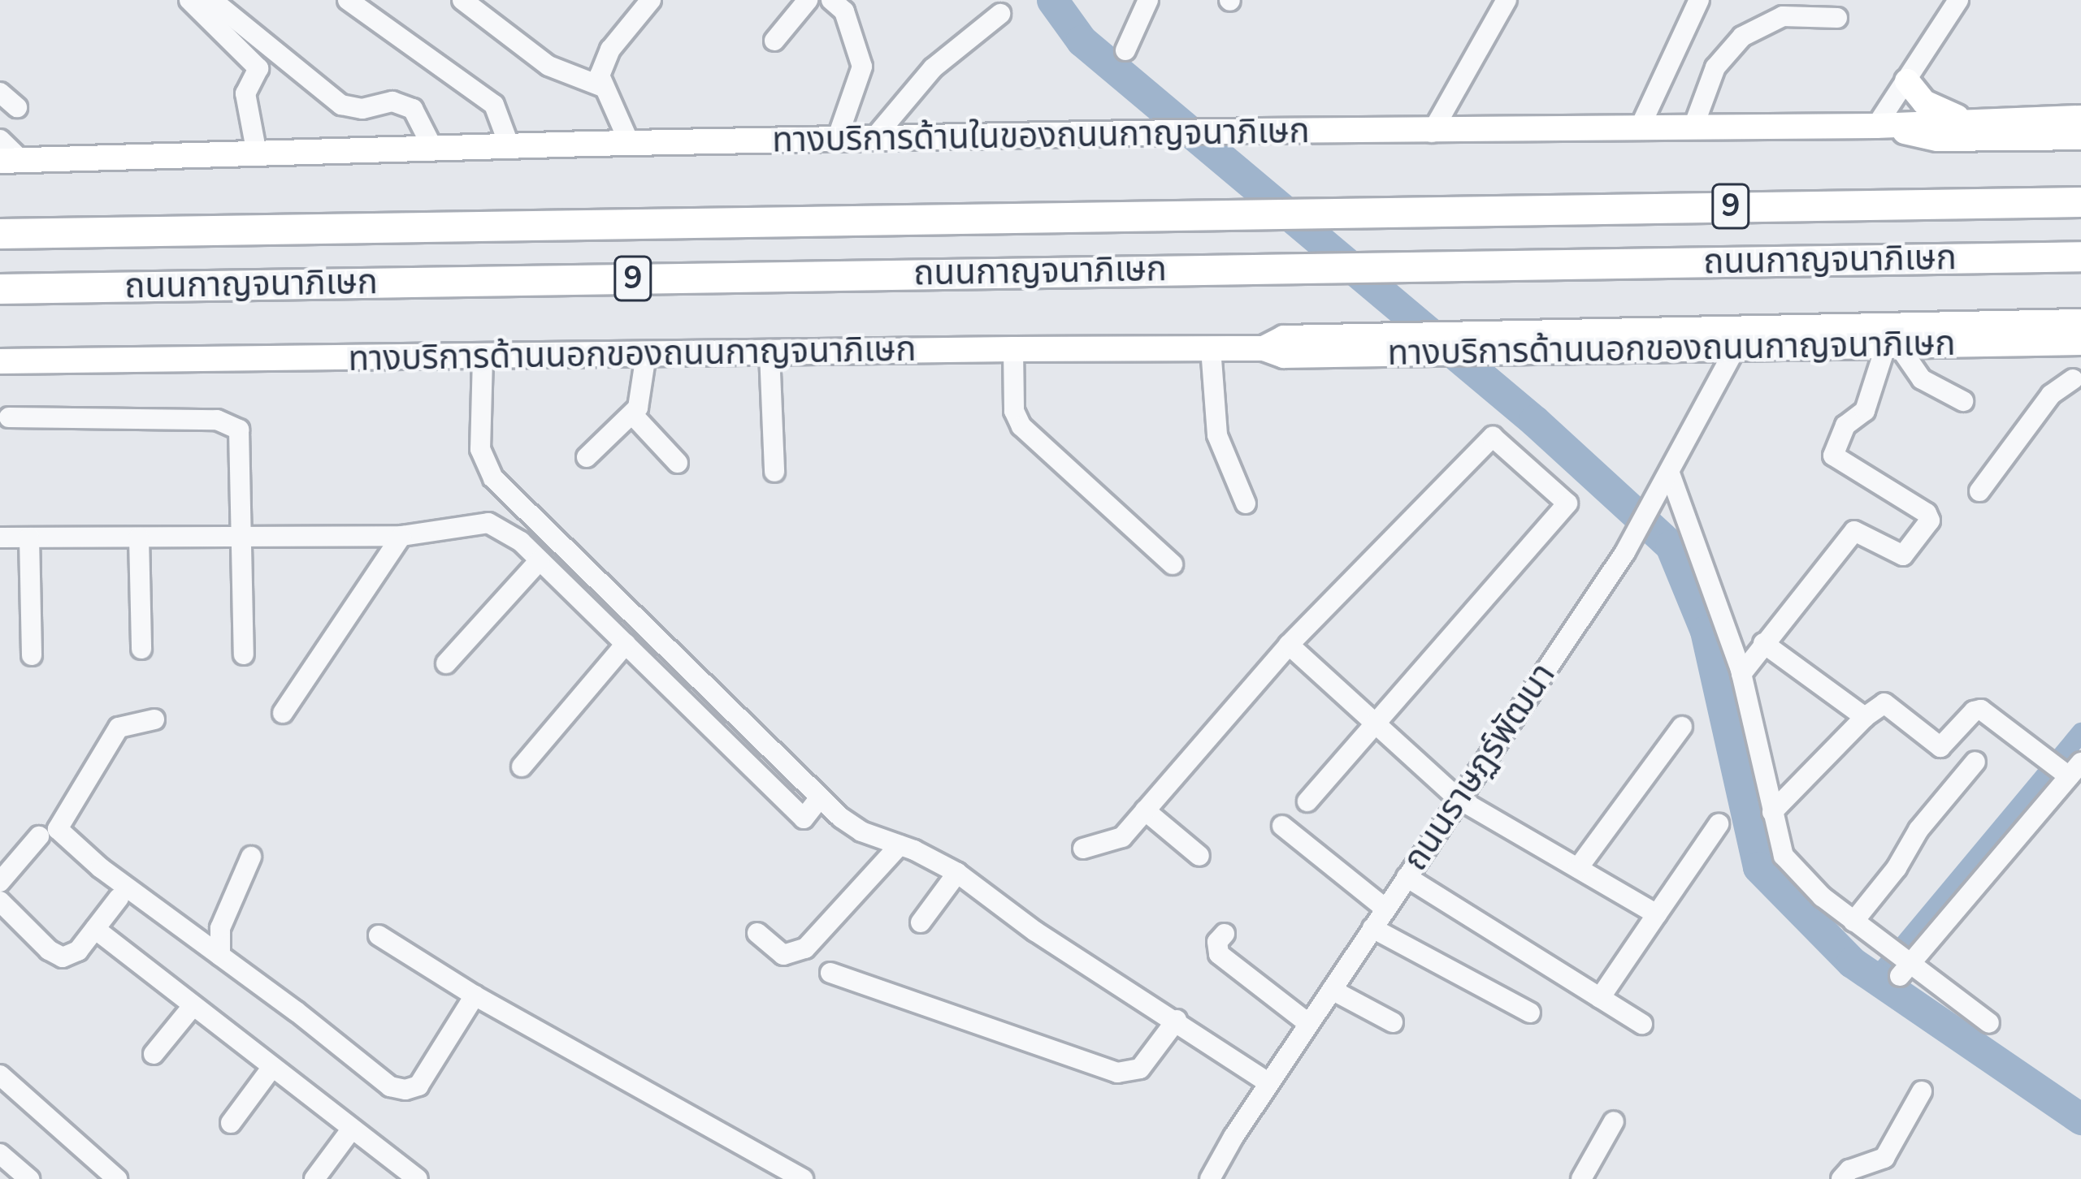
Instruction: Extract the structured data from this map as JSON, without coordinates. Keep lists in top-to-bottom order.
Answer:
{
  "streets": {
    "highway": ["9", "ถนนกาญจนาภิเษก"],
    "main road": ["ทางบริการด้านในของถนนกาญจนาภิเษก", "ทางบริการด้านนอกของถนนกาญจนาภิเษก"],
    "street": ["ถนนราษฏร์พัฒนา"]
  },
  "crossings": [
    ["ทางบริการด้านนอกของถนนกาญจนาภิเษก", "ถนนราษฏร์พัฒนา"]
  ]
}
